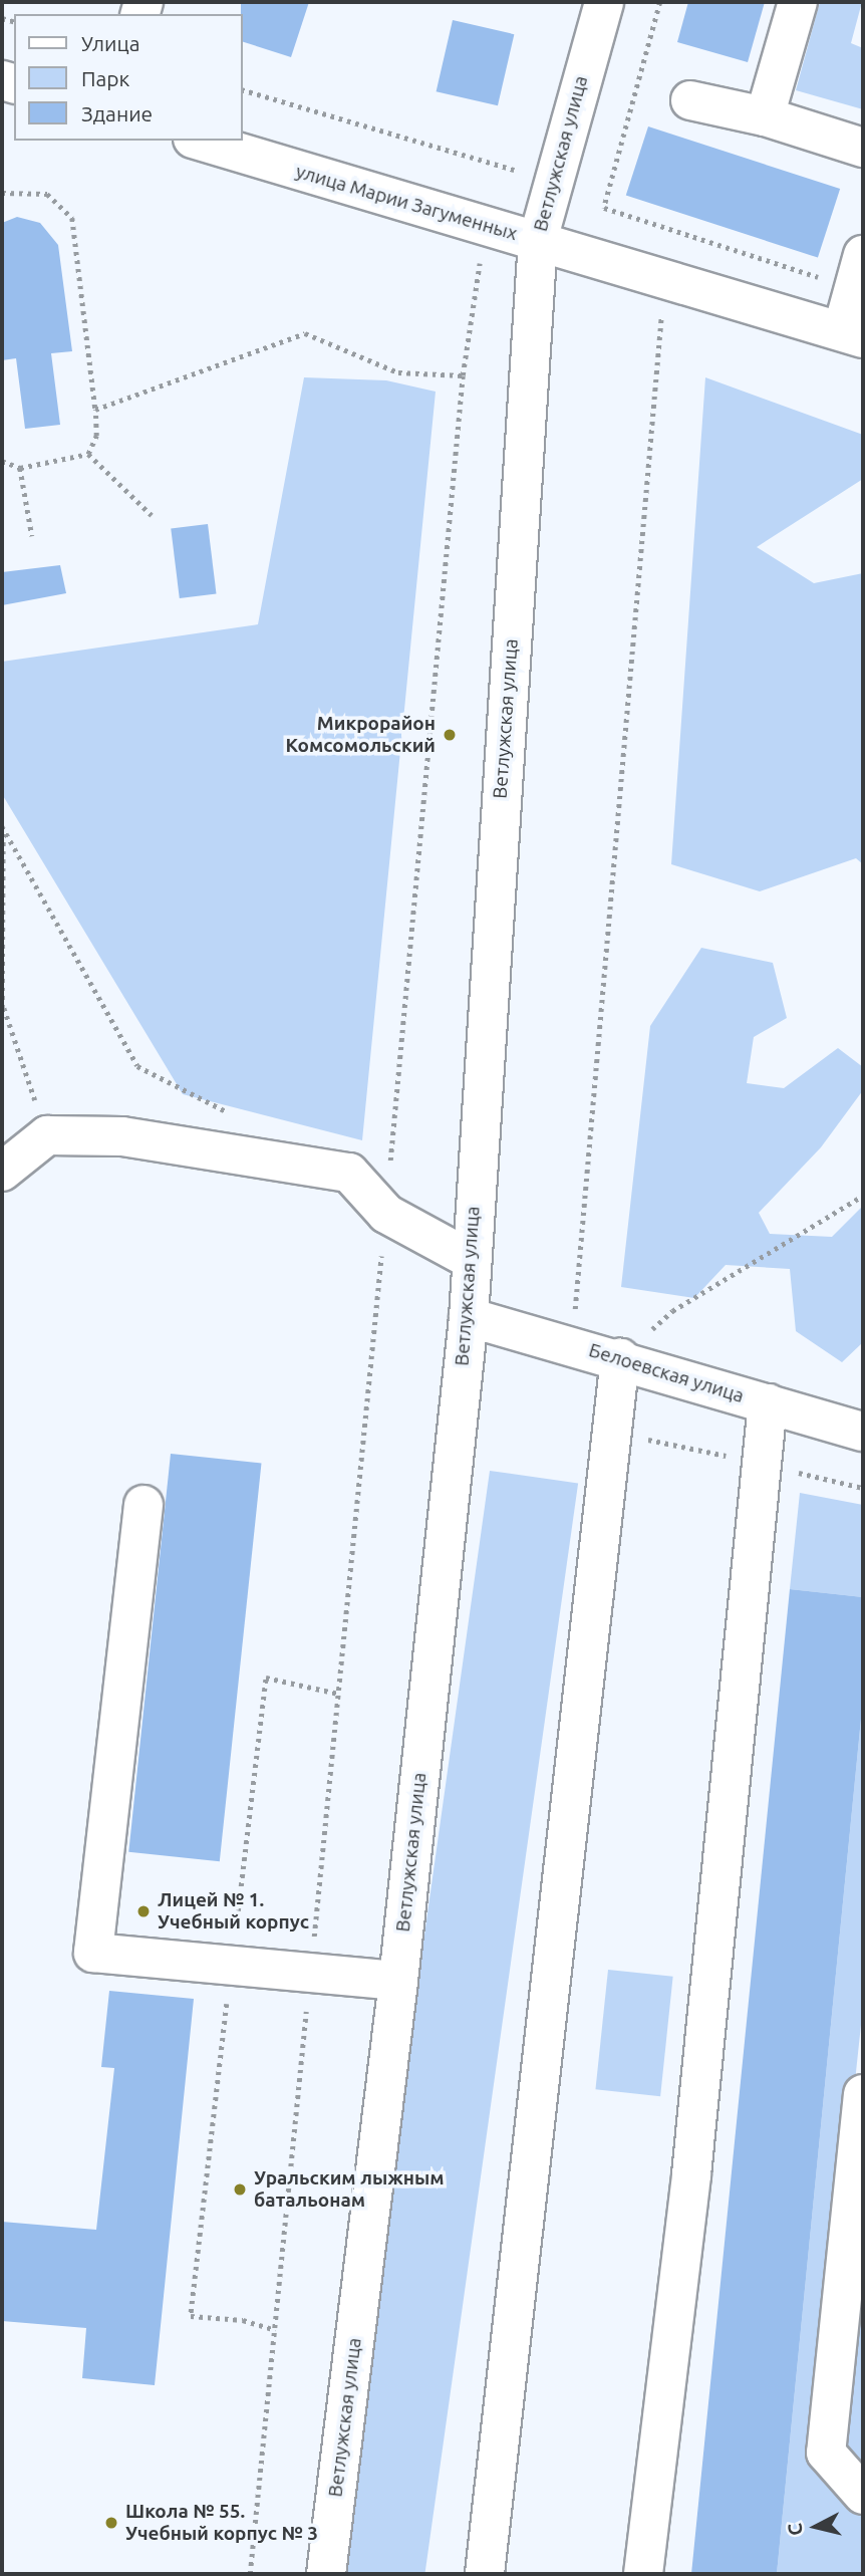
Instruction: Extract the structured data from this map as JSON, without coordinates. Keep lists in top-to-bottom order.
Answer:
{
  "streets": {
    "main road": ["Ветлужская улица", "улица Марии Загуменных", "Белоевская улица"]
  },
  "crossings": [
    ["Ветлужская улица", "улица Марии Загуменных"],
    ["Ветлужская улица", "Белоевская улица"]
  ],
  "places": [
    "Микрорайон Комсомольский",
    "Лицей № 1. Учебный корпус",
    "Уральским лыжным батальонам",
    "Школа № 55. Учебный корпус № 3"
  ],
  "legend": ["Улица", "Парк", "Здание"],
  "north": "left"
}
